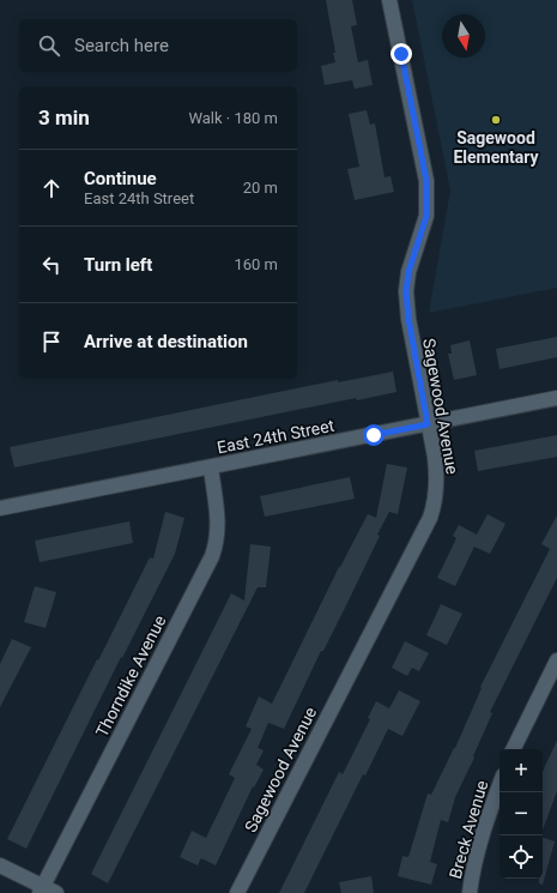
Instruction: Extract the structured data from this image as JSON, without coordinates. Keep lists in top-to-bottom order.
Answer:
{
  "streets": {
    "street": [
      "Sagewood Avenue",
      "East 24th Street",
      "Thorndike Avenue",
      "Breck Avenue"
    ]
  },
  "crossings": [
    ["Sagewood Avenue", "East 24th Street"],
    ["East 24th Street", "Thorndike Avenue"]
  ],
  "places": ["Sagewood Elementary"],
  "north": "bottom",
  "page": {
    "search": "Search here",
    "heading": ["3 min", "Walk · 180 m"],
    "list": [
      ["Continue", "East 24th Street", "20 m"],
      ["Turn left", "160 m"],
      "Arrive at destination"
    ],
    "map_buttons": ["+", "−"]
  }
}
